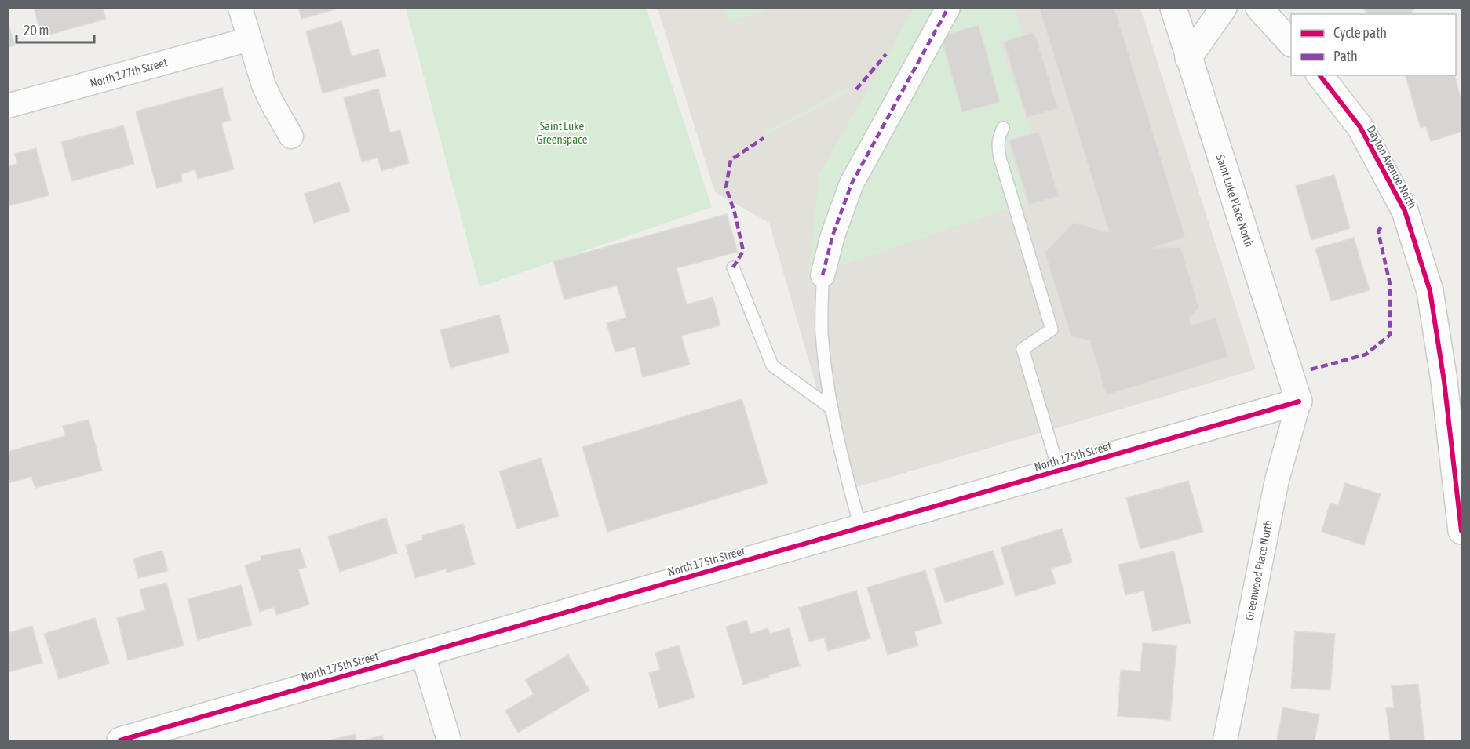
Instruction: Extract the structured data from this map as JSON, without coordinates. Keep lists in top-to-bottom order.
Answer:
{
  "streets": {
    "street": [
      "North 177th Street",
      "Dayton Avenue North",
      "Saint Luke Place North",
      "North 175th Street",
      "Greenwood Place North"
    ]
  },
  "crossings": [
    ["Saint Luke Place North", "North 175th Street"],
    ["Saint Luke Place North", "Greenwood Place North"],
    ["North 175th Street", "Greenwood Place North"]
  ],
  "parks": ["Saint Luke Greenspace"],
  "legend": ["Cycle path", "Path"],
  "scale_bar": "20 m"
}
